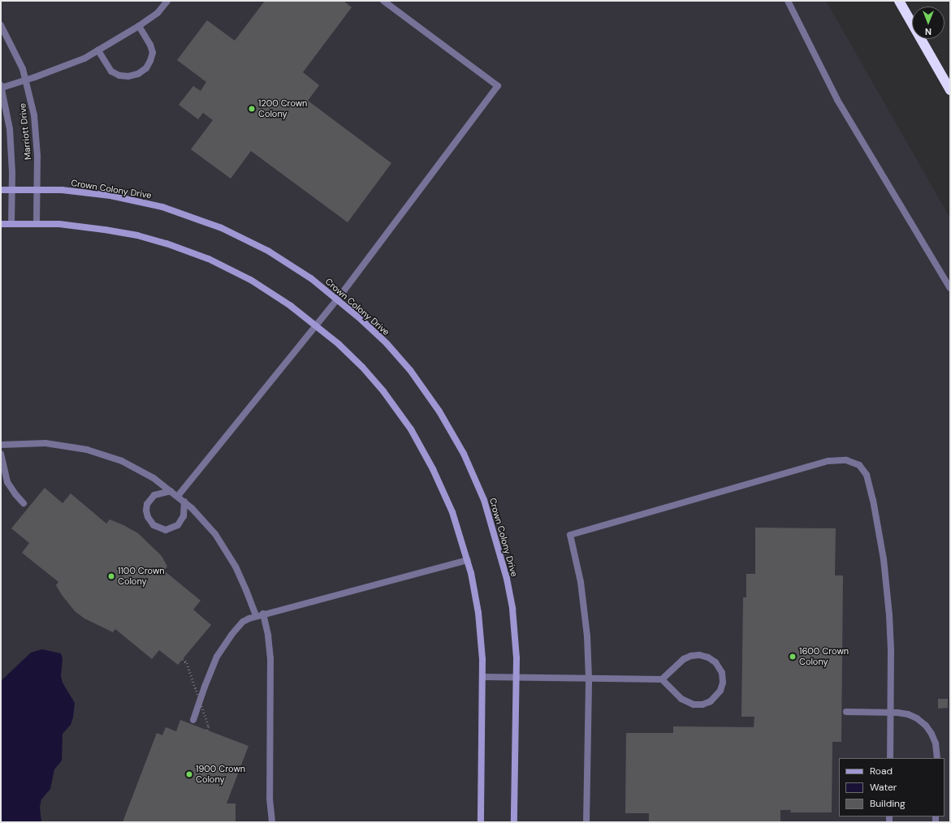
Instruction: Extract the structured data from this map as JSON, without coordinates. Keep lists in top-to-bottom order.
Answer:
{
  "streets": {
    "street": ["Marriott Drive", "Crown Colony Drive"]
  },
  "crossings": [
    ["Marriott Drive", "Crown Colony Drive"]
  ],
  "places": [
    "1200 Crown Colony",
    "1100 Crown Colony",
    "1600 Crown Colony",
    "1900 Crown Colony"
  ],
  "legend": ["Road", "Water", "Building"],
  "north": "bottom"
}
